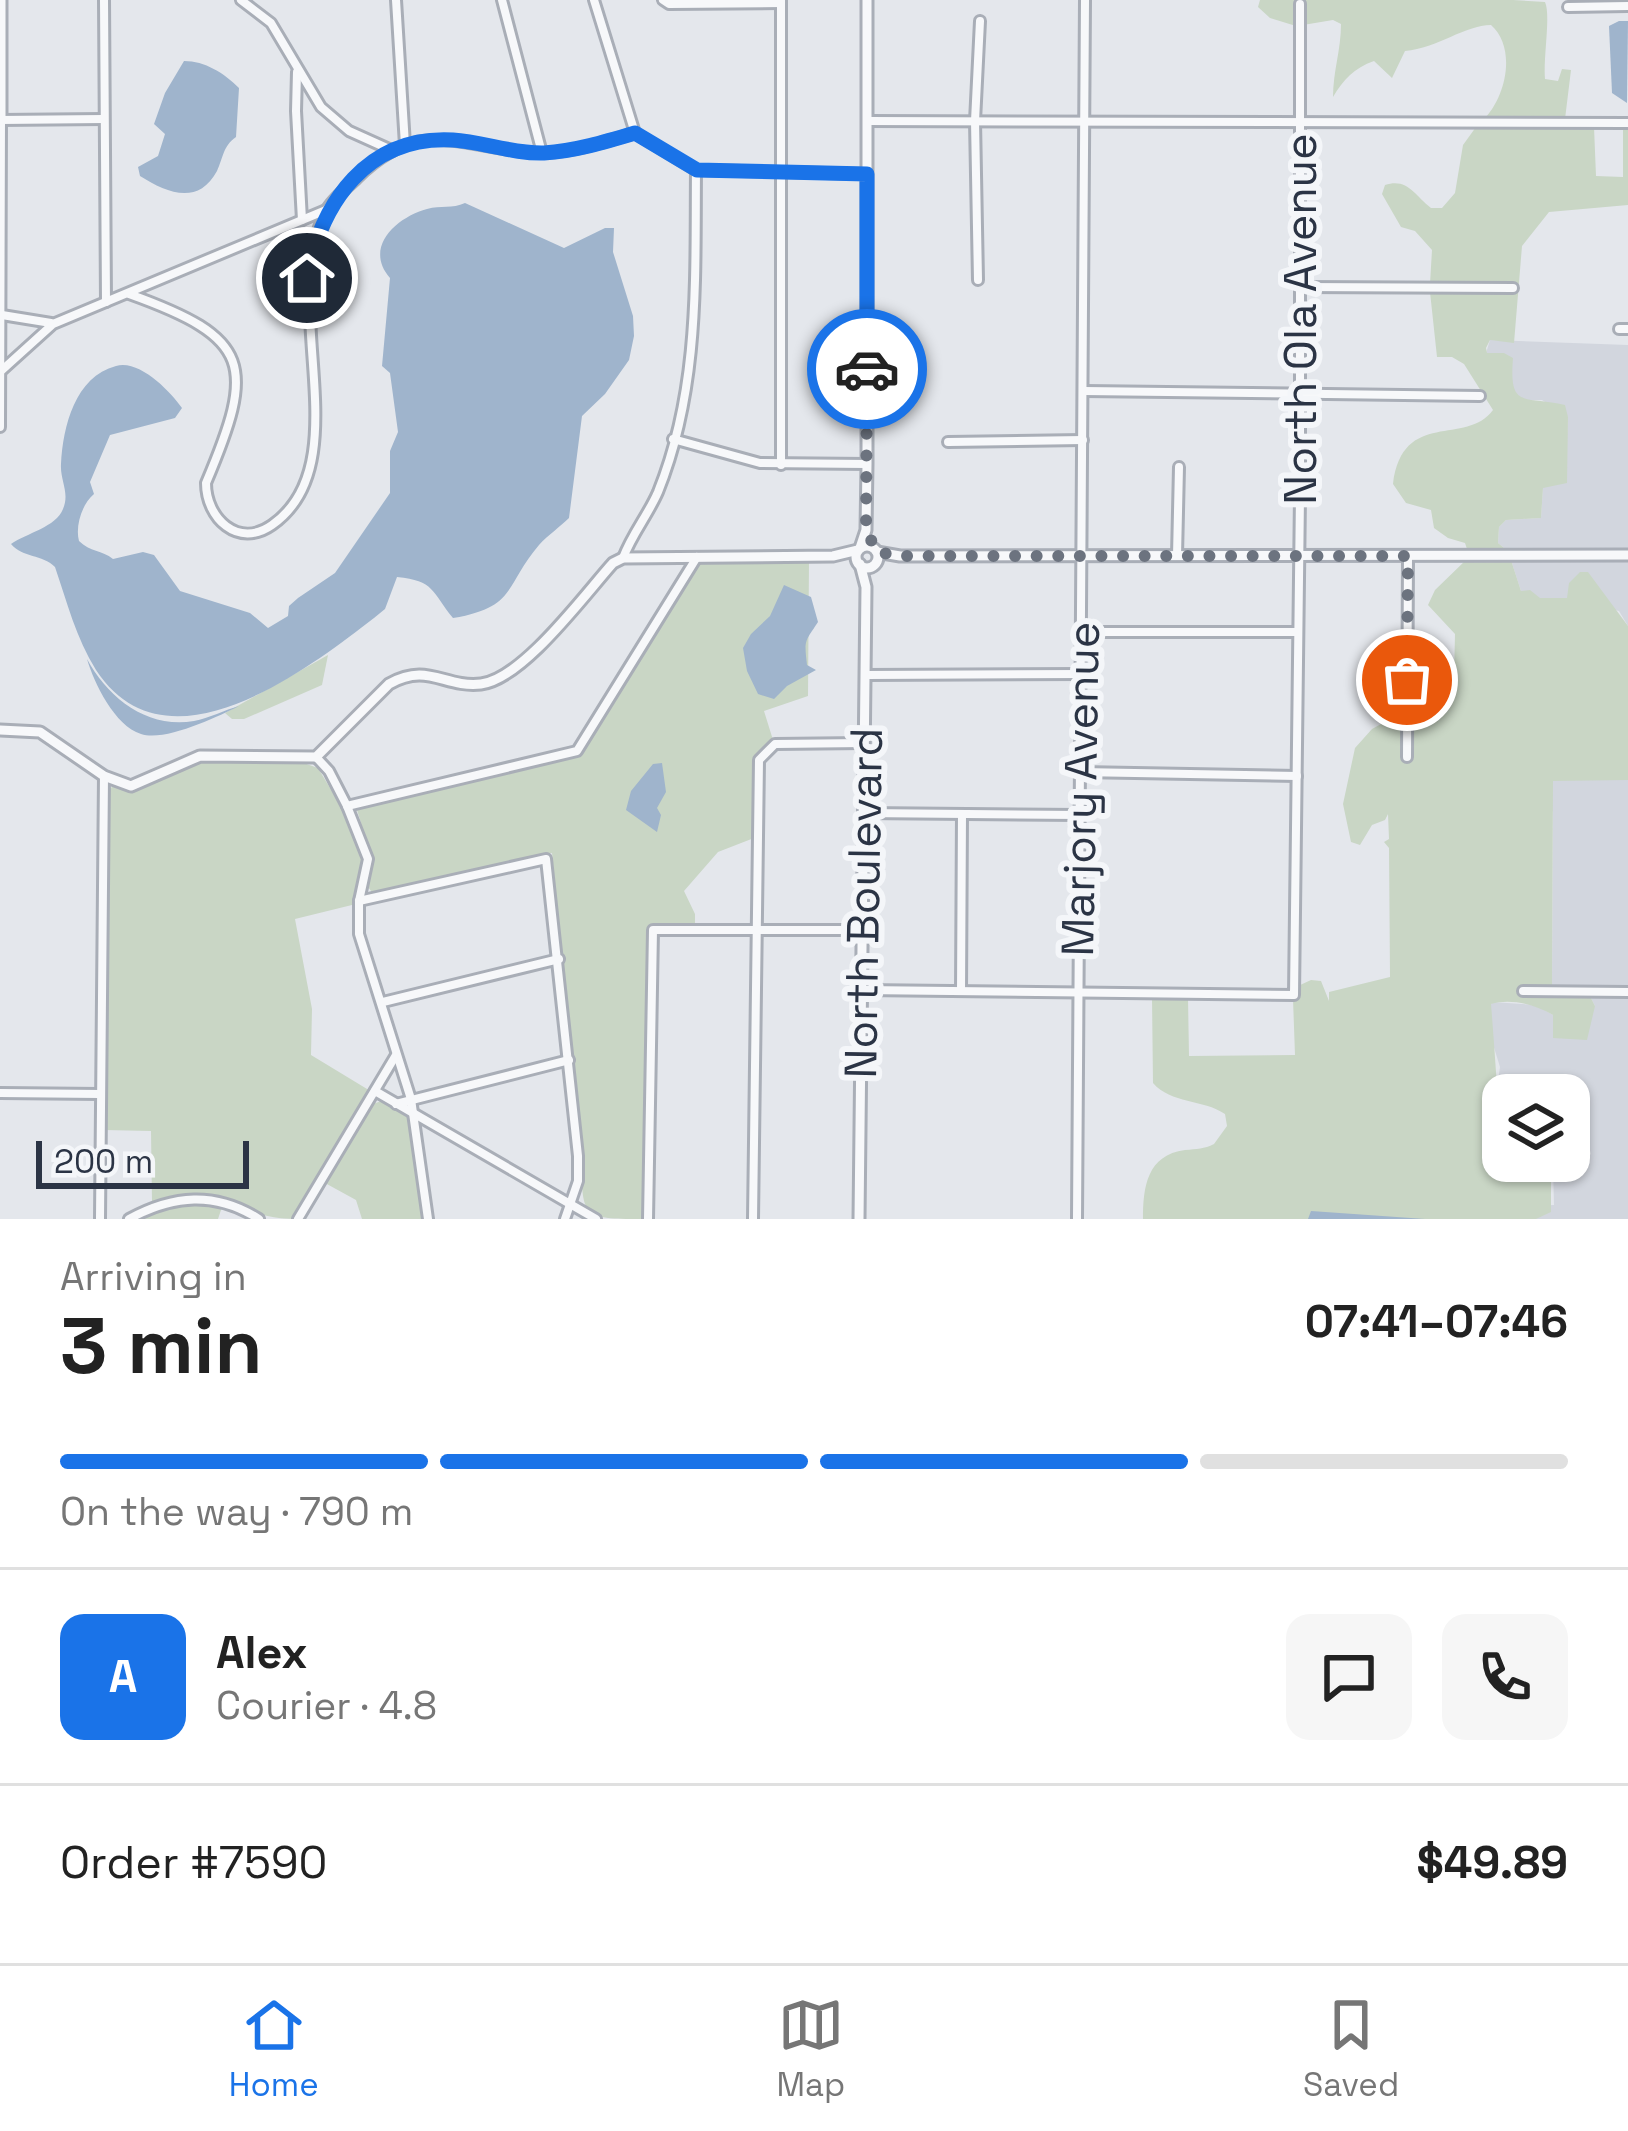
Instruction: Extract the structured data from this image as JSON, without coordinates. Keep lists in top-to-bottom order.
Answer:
{
  "streets": {
    "street": ["North Ola Avenue", "Marjory Avenue", "North Boulevard"]
  },
  "crossings": [
    ["North Ola Avenue", "Marjory Avenue"]
  ],
  "scale_bar": "200 m",
  "page": {
    "scale": "200 m",
    "heading": ["3 min", "Arriving in", "07:41–07:46"],
    "panel": [
      "Alex",
      "Courier · 4.8",
      "Order #7590",
      "$49.89"
    ],
    "bar": "On the way · 790 m",
    "round": "A",
    "tabs": ["Home", "Map", "Saved"]
  }
}
